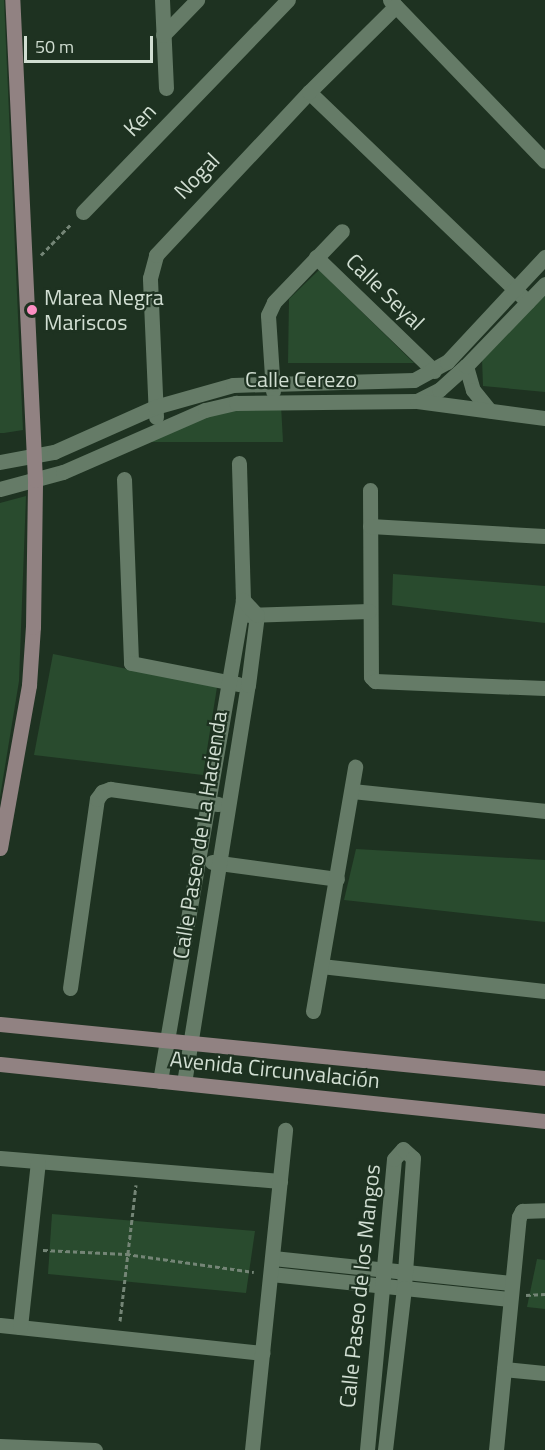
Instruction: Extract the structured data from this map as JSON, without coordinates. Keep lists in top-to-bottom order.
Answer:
{
  "streets": {
    "street": [
      "Ken",
      "Nogal",
      "Calle Seyal",
      "Calle Cerezo",
      "Calle Paseo de La Hacienda",
      "Avenida Circunvalación",
      "Calle Paseo de los Mangos"
    ]
  },
  "crossings": [
    ["Nogal", "Calle Cerezo"],
    ["Calle Seyal", "Calle Cerezo"],
    ["Calle Paseo de La Hacienda", "Avenida Circunvalación"]
  ],
  "places": ["Marea Negra Mariscos"],
  "scale_bar": "50 m"
}
